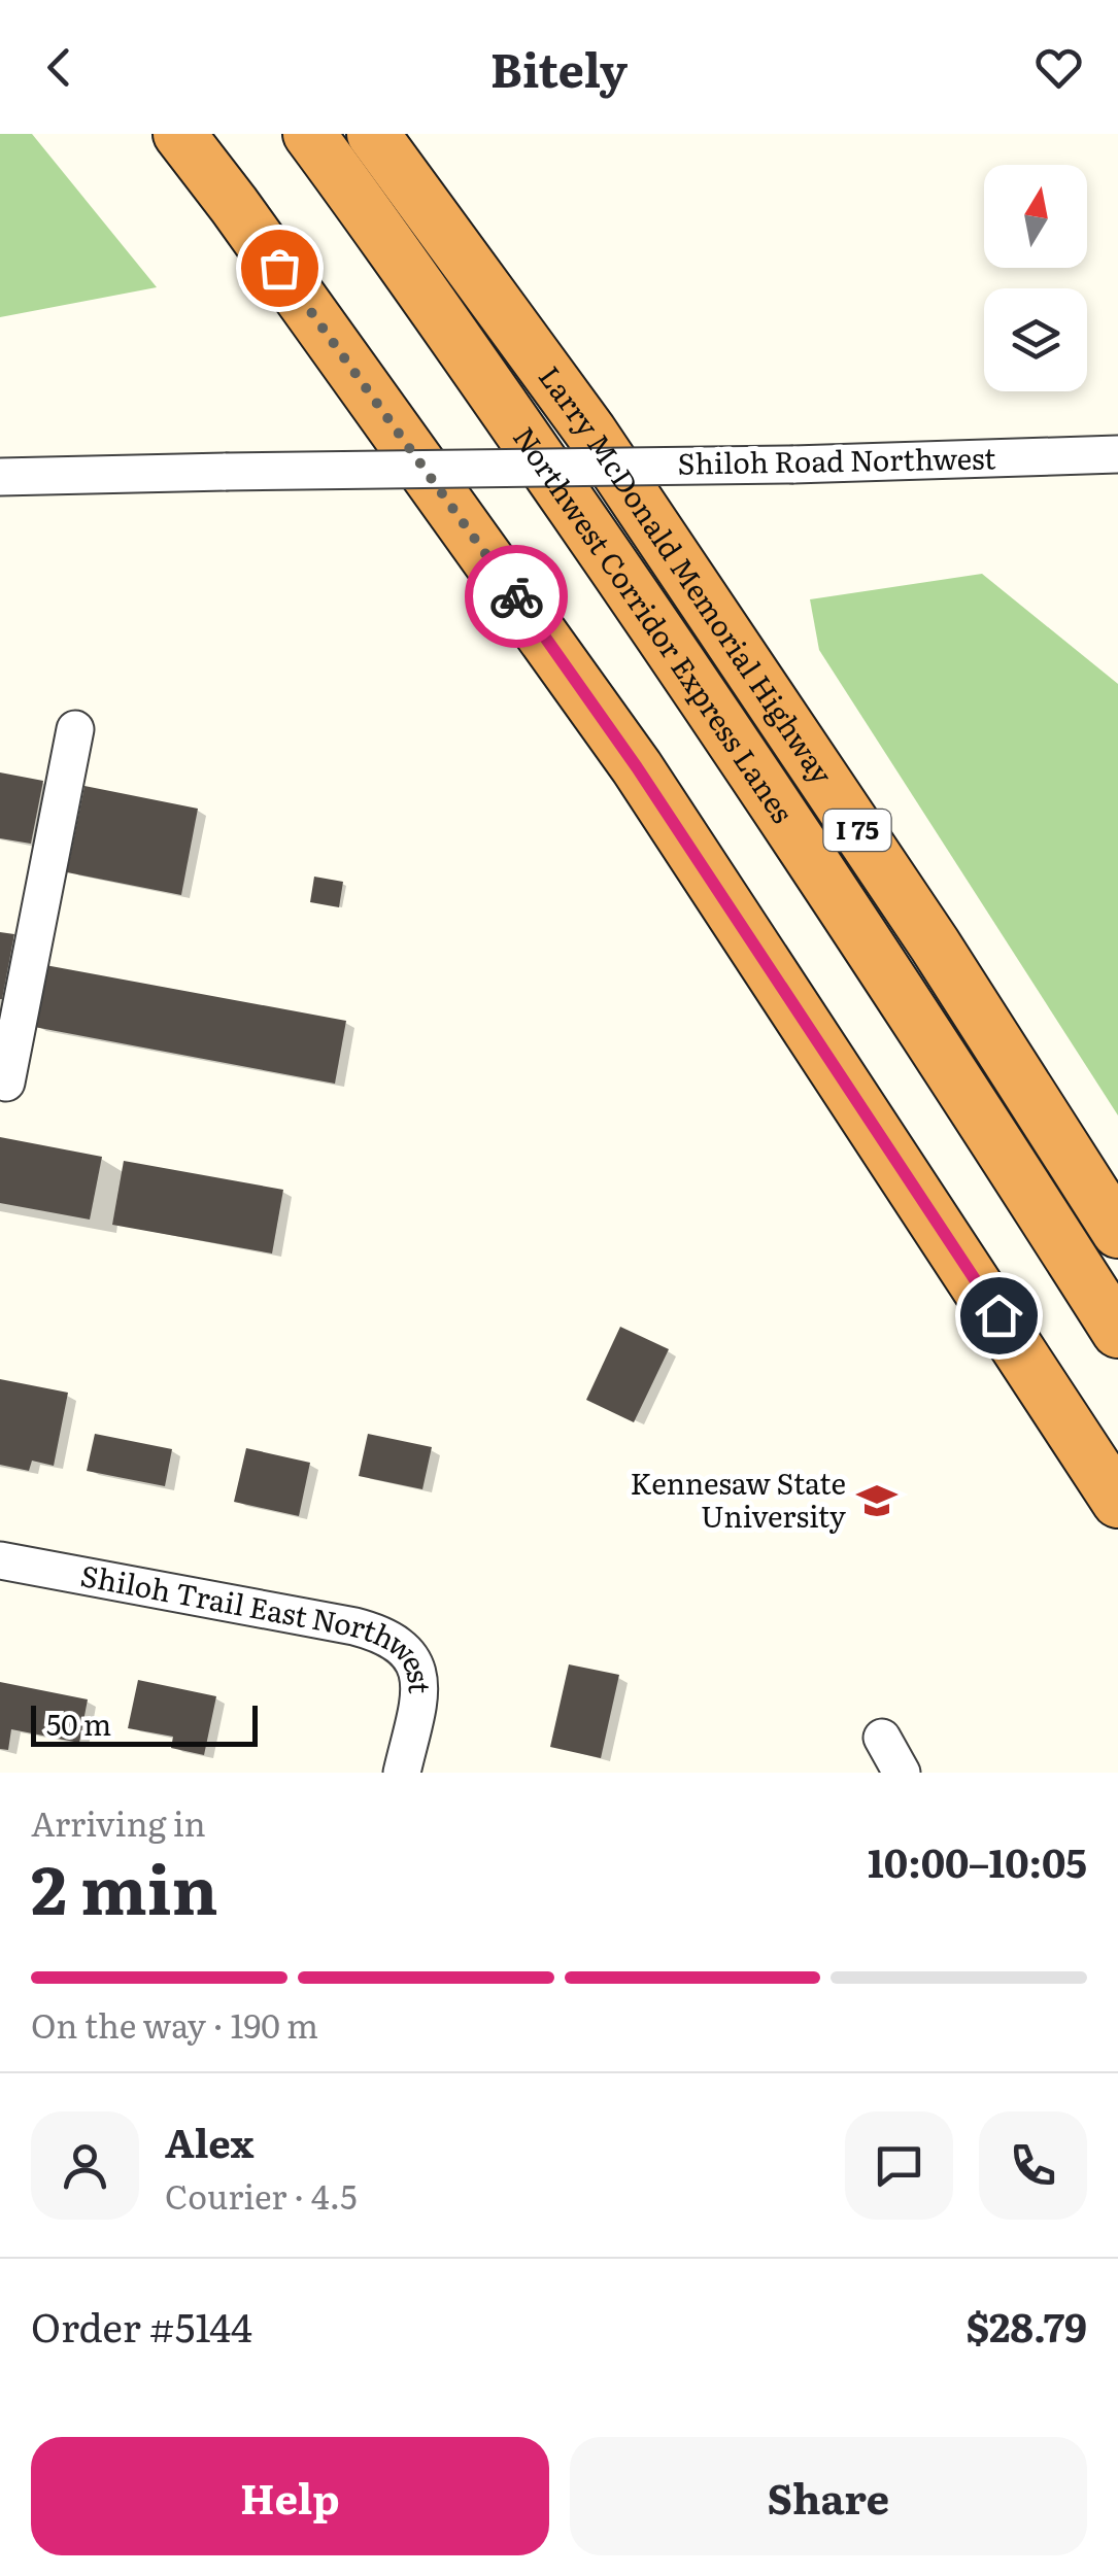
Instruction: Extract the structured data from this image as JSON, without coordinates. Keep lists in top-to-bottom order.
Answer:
{
  "streets": {
    "highway": ["Larry McDonald Memorial Highway", "Northwest Corridor Express Lanes", "I 75"],
    "street": ["Shiloh Road Northwest", "Shiloh Trail East Northwest"]
  },
  "places": {
    "school or university": ["Kennesaw State University"]
  },
  "scale_bar": "50 m",
  "north": "top",
  "page": {
    "header": "Bitely",
    "scale": "50 m",
    "heading": ["2 min", "Arriving in", "10:00–10:05"],
    "panel": [
      "Alex",
      "Courier · 4.5",
      "Order #5144",
      "$28.79"
    ],
    "bar": "On the way · 190 m",
    "buttons": ["Help", "Share"]
  }
}
